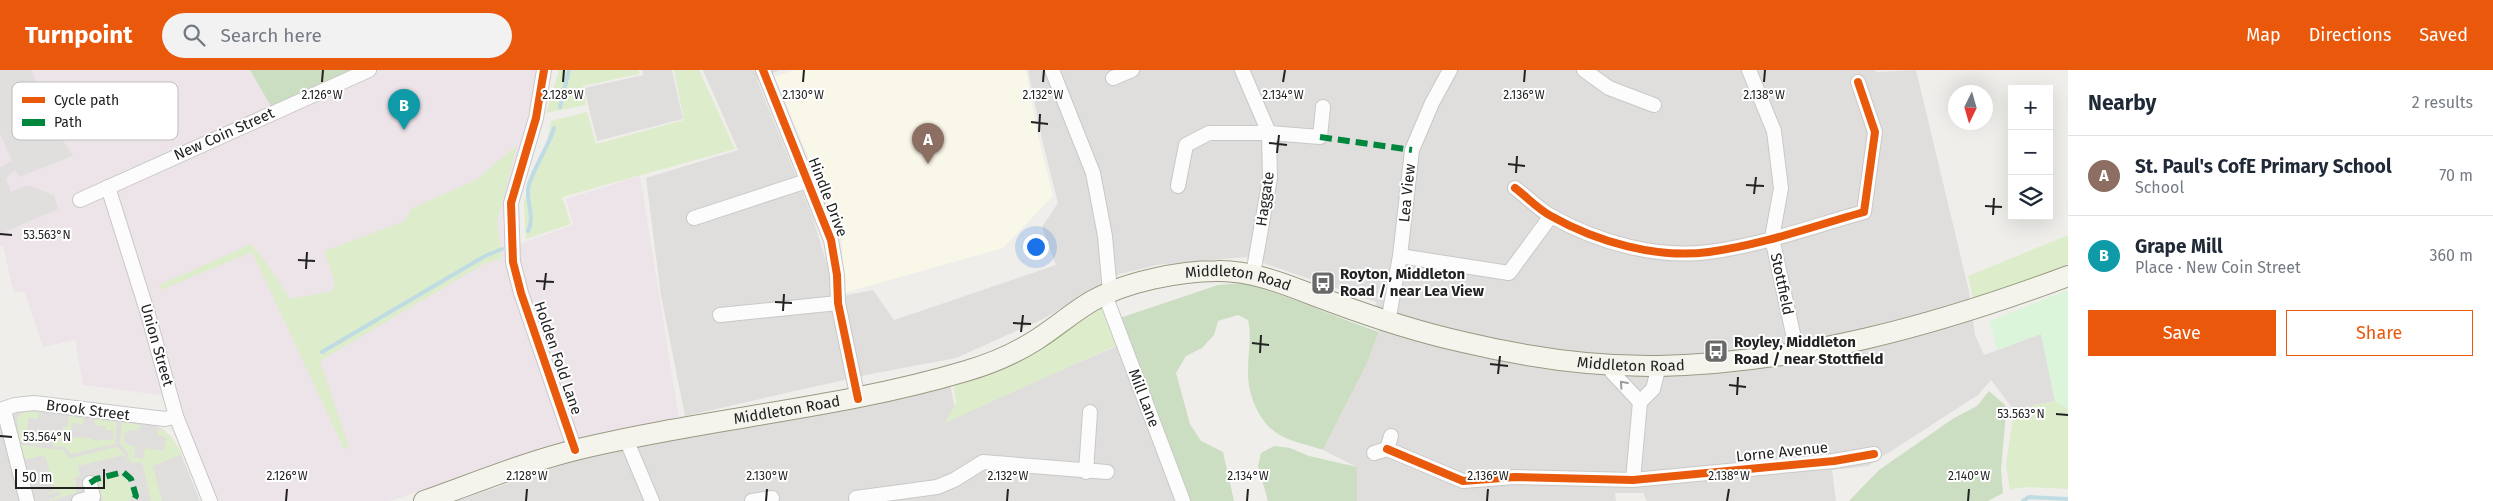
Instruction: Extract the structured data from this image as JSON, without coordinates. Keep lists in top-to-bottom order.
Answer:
{
  "streets": {
    "main road": ["Middleton Road"],
    "street": [
      "New Coin Street",
      "Lea View",
      "Hindle Drive",
      "Haggate",
      "Stottfield",
      "Union Street",
      "Holden Fold Lane",
      "Mill Lane",
      "Brook Street",
      "Lorne Avenue"
    ]
  },
  "crossings": [
    ["New Coin Street", "Union Street"],
    ["Lea View", "Middleton Road"],
    ["Hindle Drive", "Middleton Road"],
    ["Haggate", "Middleton Road"],
    ["Middleton Road", "Stottfield"],
    ["Middleton Road", "Holden Fold Lane"],
    ["Middleton Road", "Mill Lane"],
    ["Union Street", "Brook Street"]
  ],
  "places": {
    "bus stop": ["Royton, Middleton Road / near Lea View", "Royley, Middleton Road / near Stottfield"]
  },
  "legend": ["Cycle path", "Path"],
  "scale_bar": "50 m",
  "north": "bottom",
  "page": {
    "header": "Turnpoint",
    "search": "Search here",
    "nav": ["Map", "Directions", "Saved"],
    "heading": ["Nearby", "2 results"],
    "map_buttons": ["+", "−"],
    "pins": ["B", "A"],
    "list": [
      {
        "mark": "A",
        "name": "St. Paul's CofE Primary School",
        "note": "School",
        "value": "70 m"
      },
      {
        "mark": "B",
        "name": "Grape Mill",
        "note": "Place · New Coin Street",
        "value": "360 m"
      }
    ],
    "buttons": ["Save", "Share"],
    "scale": "50 m"
  },
  "coordinates": [
    "2.126°W",
    "2.128°W",
    "2.130°W",
    "2.132°W",
    "2.134°W",
    "2.136°W",
    "2.138°W",
    "53.563°N",
    "53.564°N",
    "2.140°W"
  ]
}
